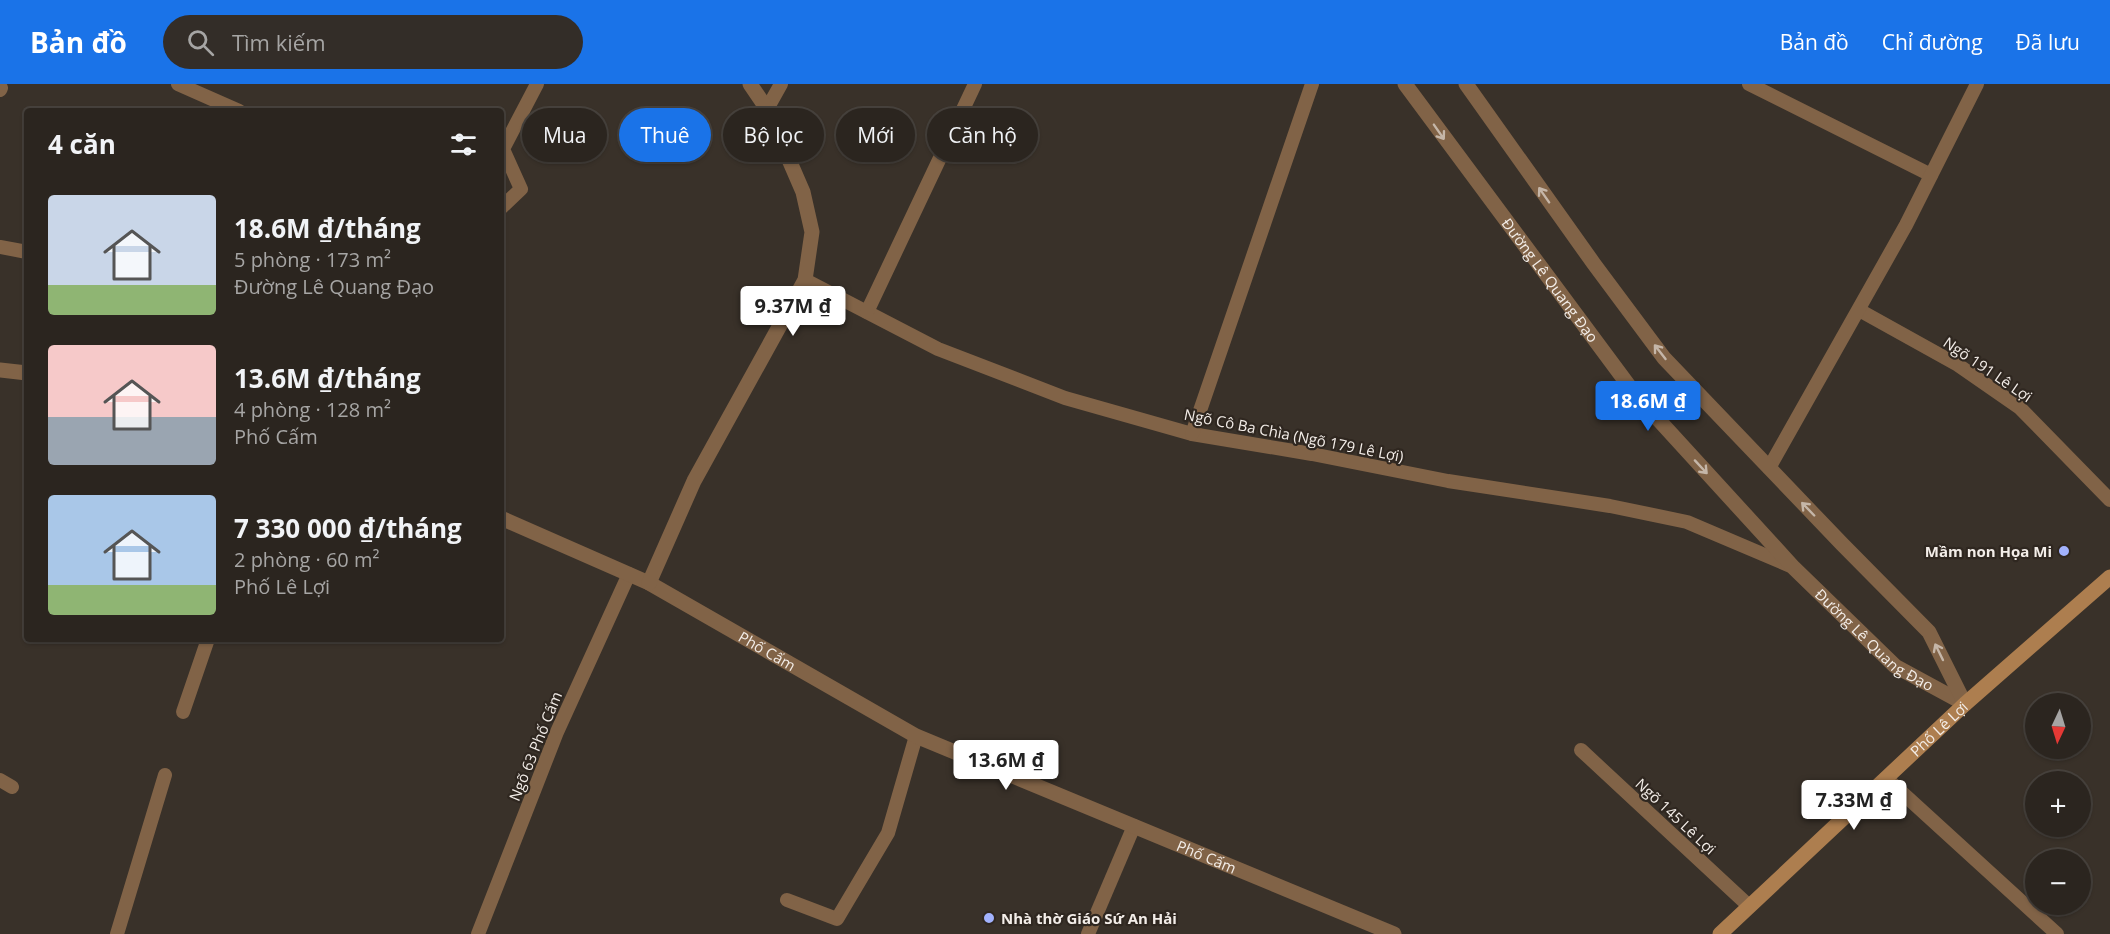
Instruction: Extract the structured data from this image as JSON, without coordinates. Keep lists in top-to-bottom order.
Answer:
{
  "streets": {
    "main road": ["Phố Lê Lợi"],
    "street": ["Đường Lê Quang Đạo", "Phố Cấm"],
    "lane": [
      "Ngõ 191 Lê Lợi",
      "Ngõ Cô Ba Chìa (Ngõ 179 Lê Lợi)",
      "Ngõ 63 Phố Cấm",
      "Ngõ 145 Lê Lợi"
    ]
  },
  "crossings": [
    ["Đường Lê Quang Đạo", "Ngõ Cô Ba Chìa (Ngõ 179 Lê Lợi)"],
    ["Đường Lê Quang Đạo", "Phố Lê Lợi"],
    ["Phố Cấm", "Ngõ 63 Phố Cấm"],
    ["Phố Lê Lợi", "Ngõ 145 Lê Lợi"]
  ],
  "places": ["Mầm non Họa Mi", "Nhà thờ Giáo Sứ An Hải"],
  "north": "bottom",
  "page": {
    "header": "Bản đồ",
    "search": "Tìm kiếm",
    "nav": ["Bản đồ", "Chỉ đường", "Đã lưu"],
    "chip": [
      "Mua",
      "Thuê",
      "Bộ lọc",
      "Mới",
      "Căn hộ"
    ],
    "heading": "4 căn",
    "list": [
      {
        "name": "18.6M ₫/tháng",
        "note": "5 phòng · 173 m² · Đường Lê Quang Đạo"
      },
      {
        "name": "13.6M ₫/tháng",
        "note": "4 phòng · 128 m² · Phố Cấm"
      },
      {
        "name": "7 330 000 ₫/tháng",
        "note": "2 phòng · 60 m² · Phố Lê Lợi"
      }
    ],
    "price": [
      "9.37M ₫",
      "18.6M ₫",
      "13.6M ₫",
      "7.33M ₫"
    ],
    "map_buttons": ["+", "−"]
  }
}
